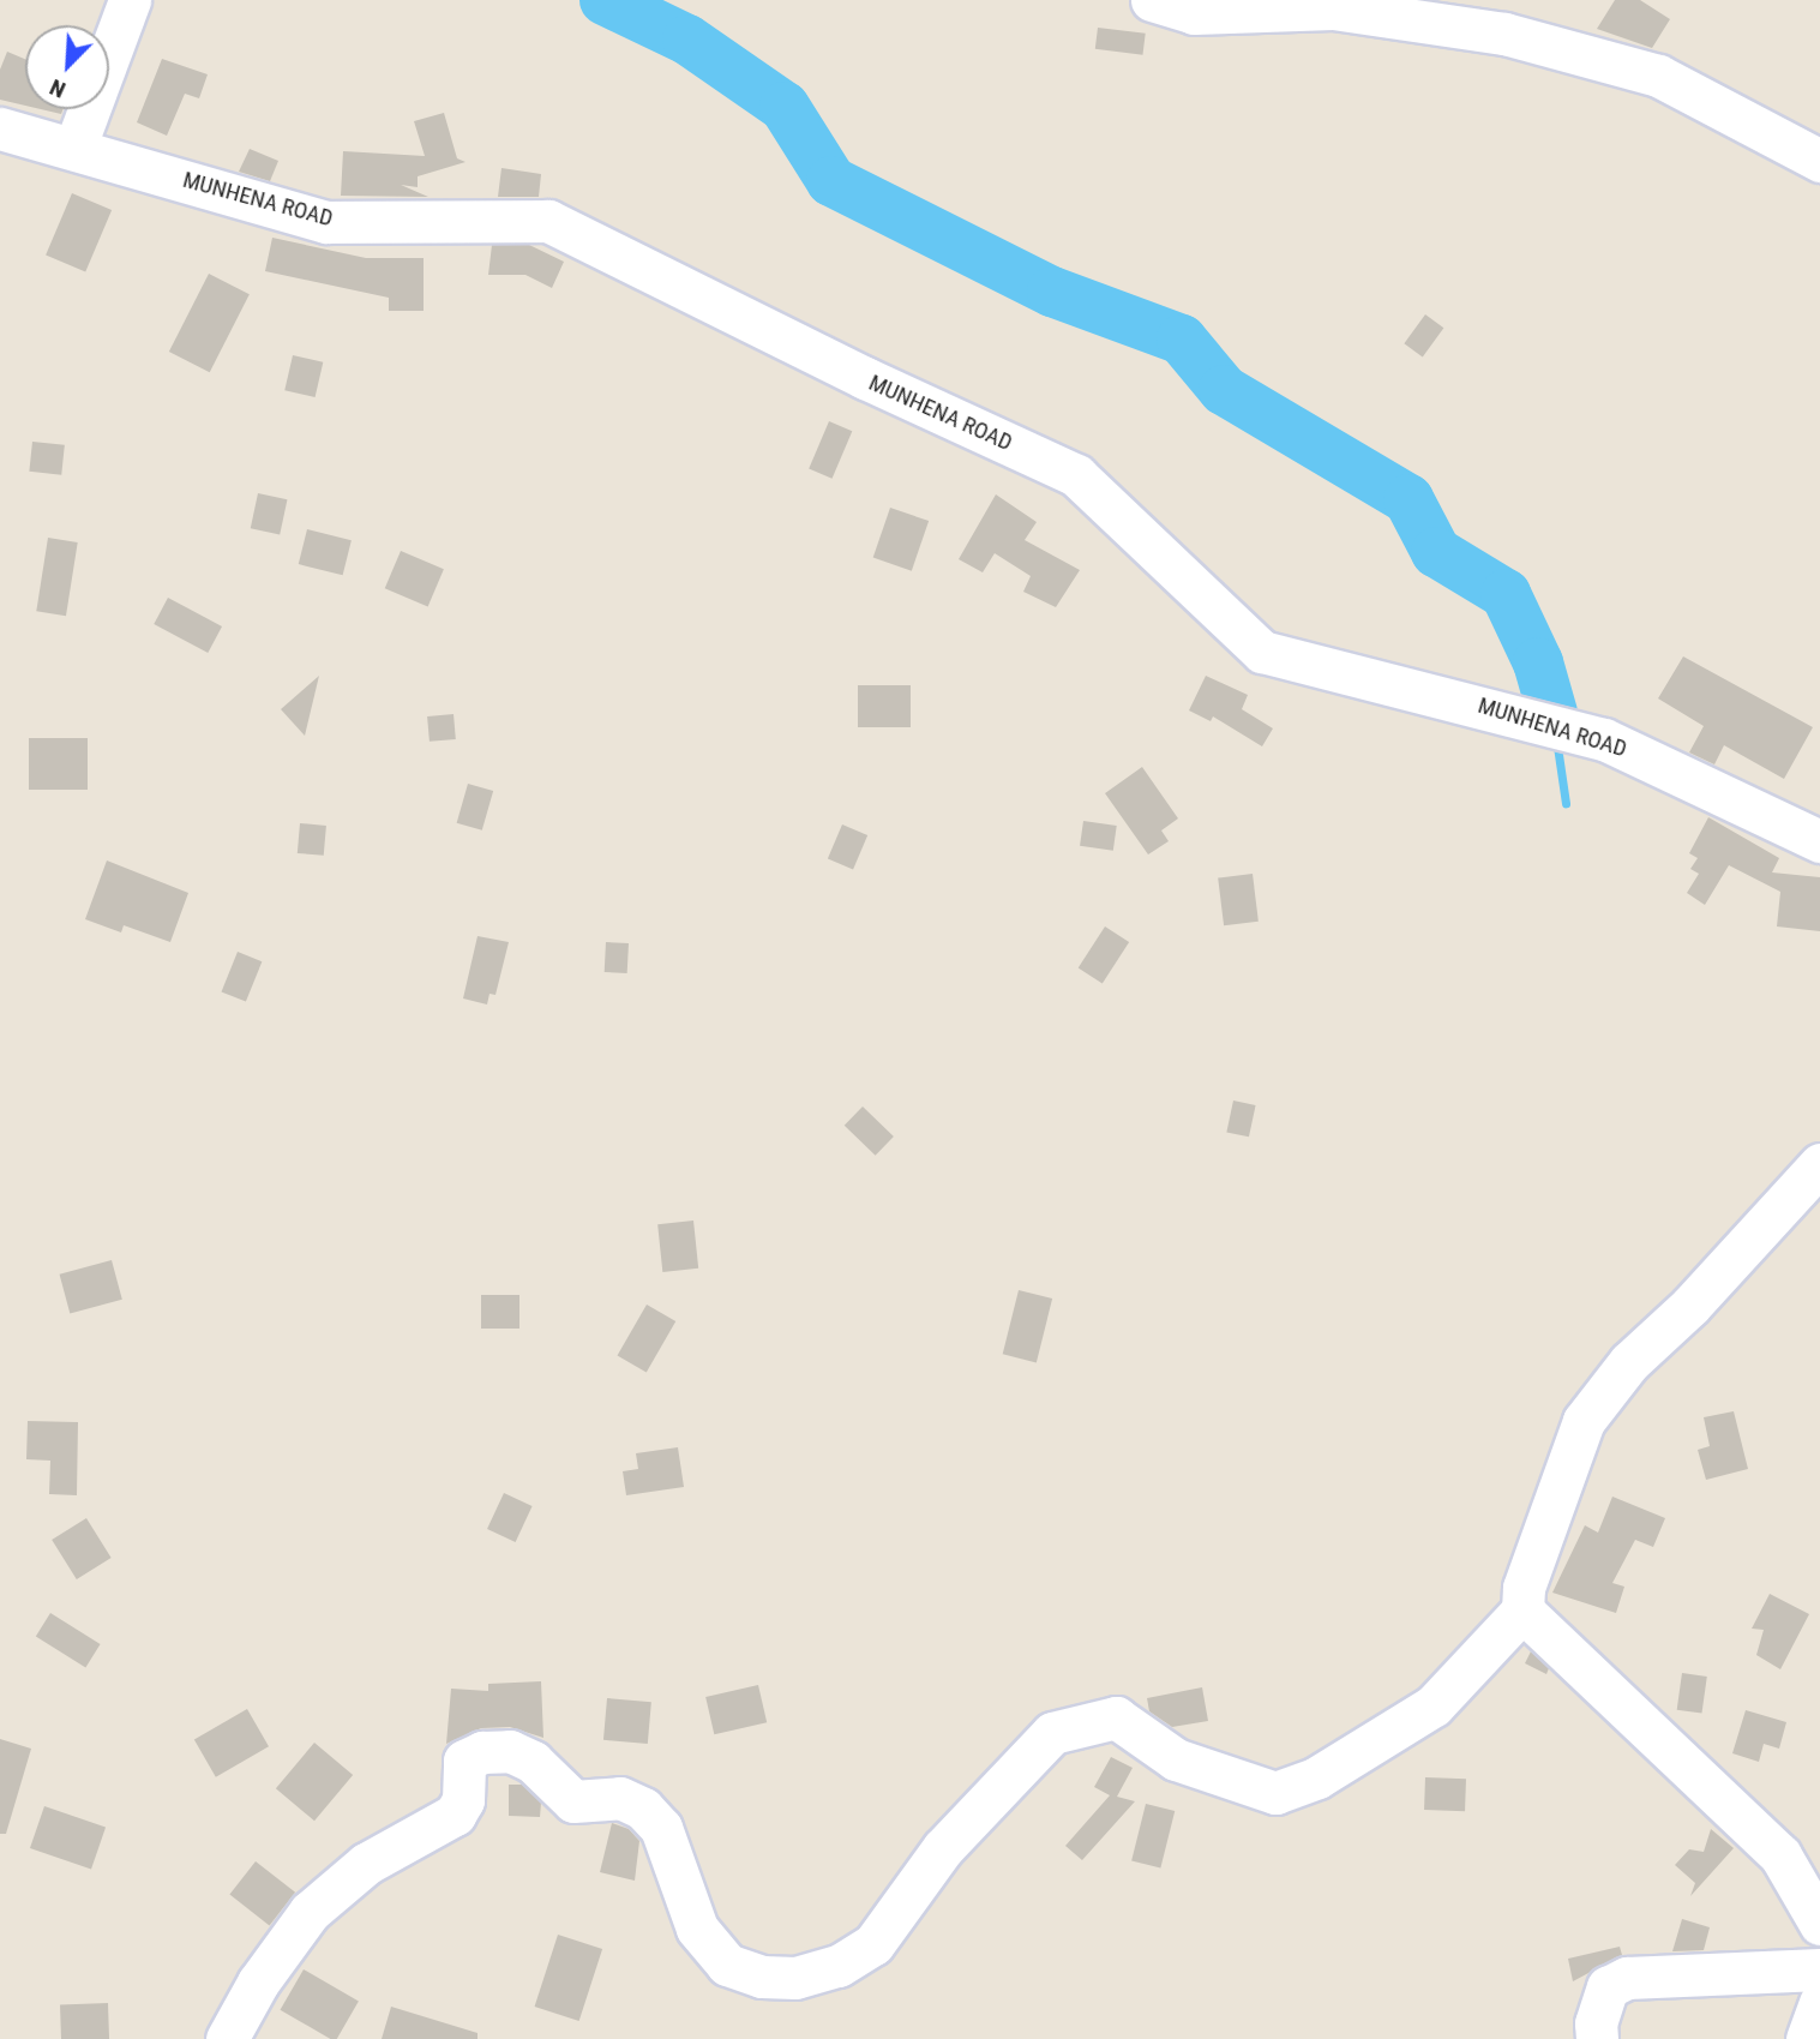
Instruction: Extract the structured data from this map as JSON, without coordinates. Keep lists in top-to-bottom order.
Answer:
{
  "streets": {
    "street": ["MUNHENA ROAD"]
  },
  "north": "bottom left"
}
